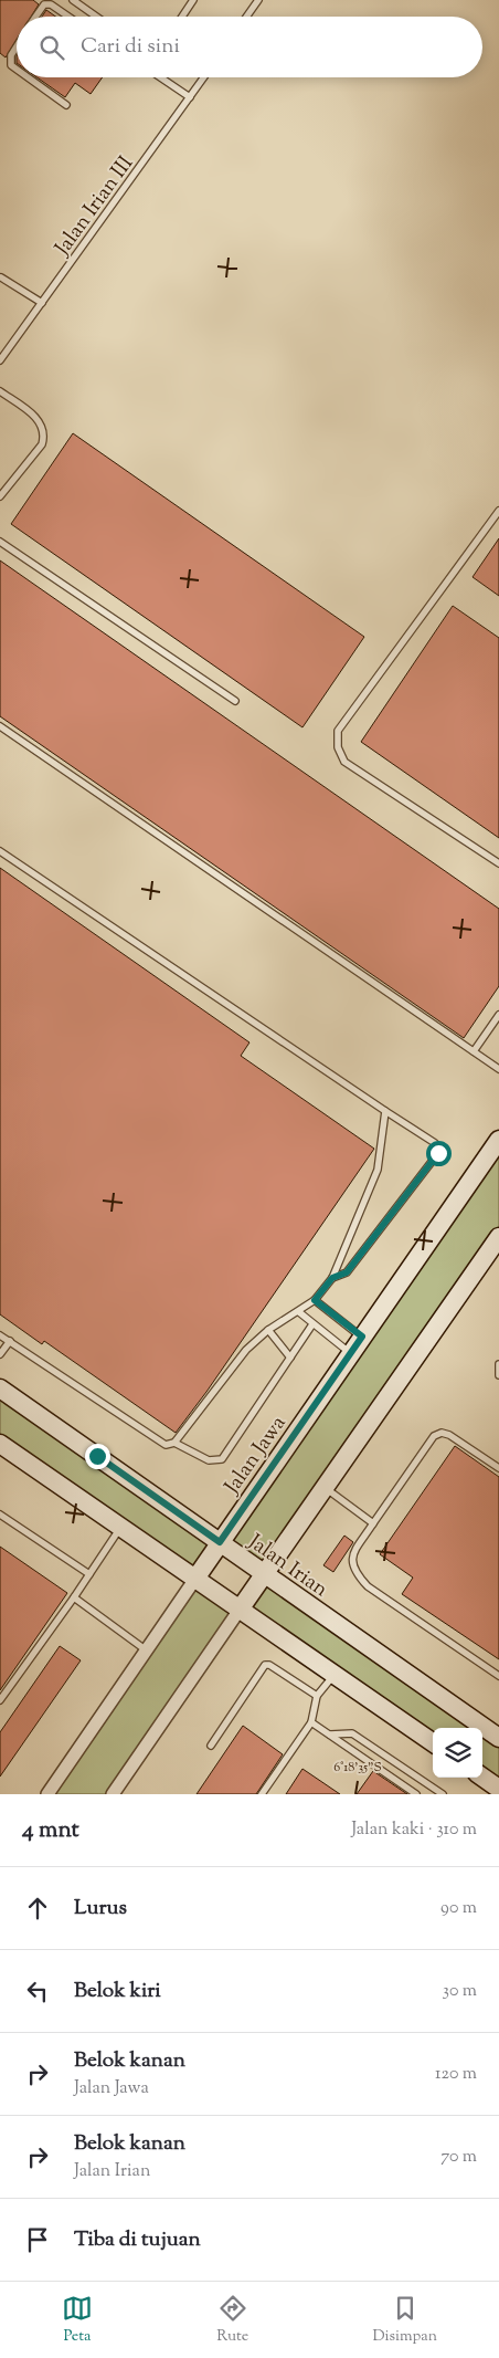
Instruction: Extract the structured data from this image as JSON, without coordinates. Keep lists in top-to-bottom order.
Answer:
{
  "streets": {
    "street": ["Jalan Jawa", "Jalan Irian"],
    "lane": ["Jalan Irian III"]
  },
  "crossings": [
    ["Jalan Jawa", "Jalan Irian"]
  ],
  "page": {
    "search": "Cari di sini",
    "heading": ["4 mnt", "Jalan kaki · 310 m"],
    "list": [
      ["Lurus", "90 m"],
      ["Belok kiri", "30 m"],
      ["Belok kanan", "Jalan Jawa", "120 m"],
      ["Belok kanan", "Jalan Irian", "70 m"],
      "Tiba di tujuan"
    ],
    "nav": ["Peta", "Rute", "Disimpan"]
  },
  "coordinates": ["6°18'35\"S"]
}
